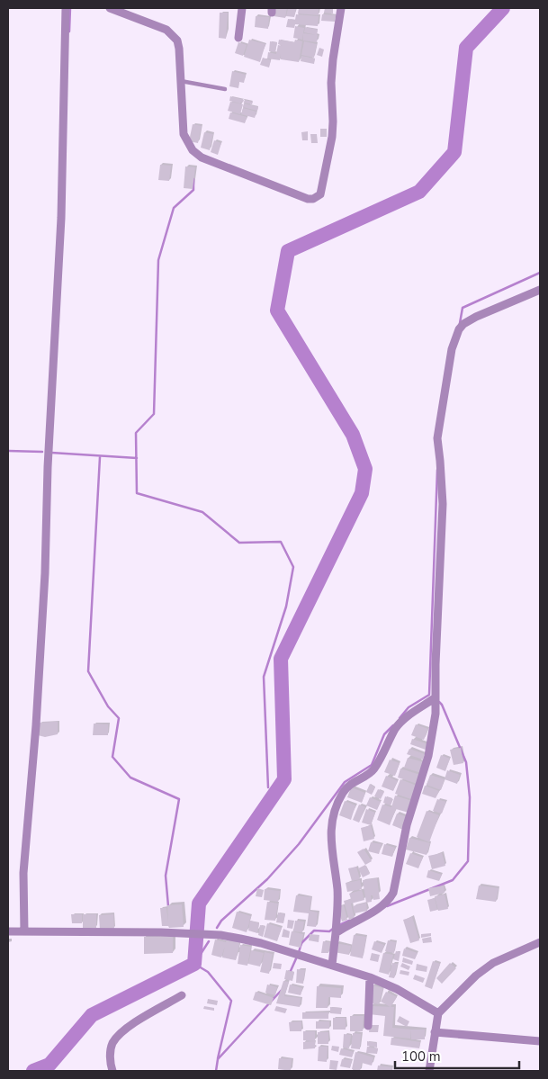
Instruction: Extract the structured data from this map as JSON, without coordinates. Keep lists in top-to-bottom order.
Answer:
{
  "scale_bar": "100 m"
}
